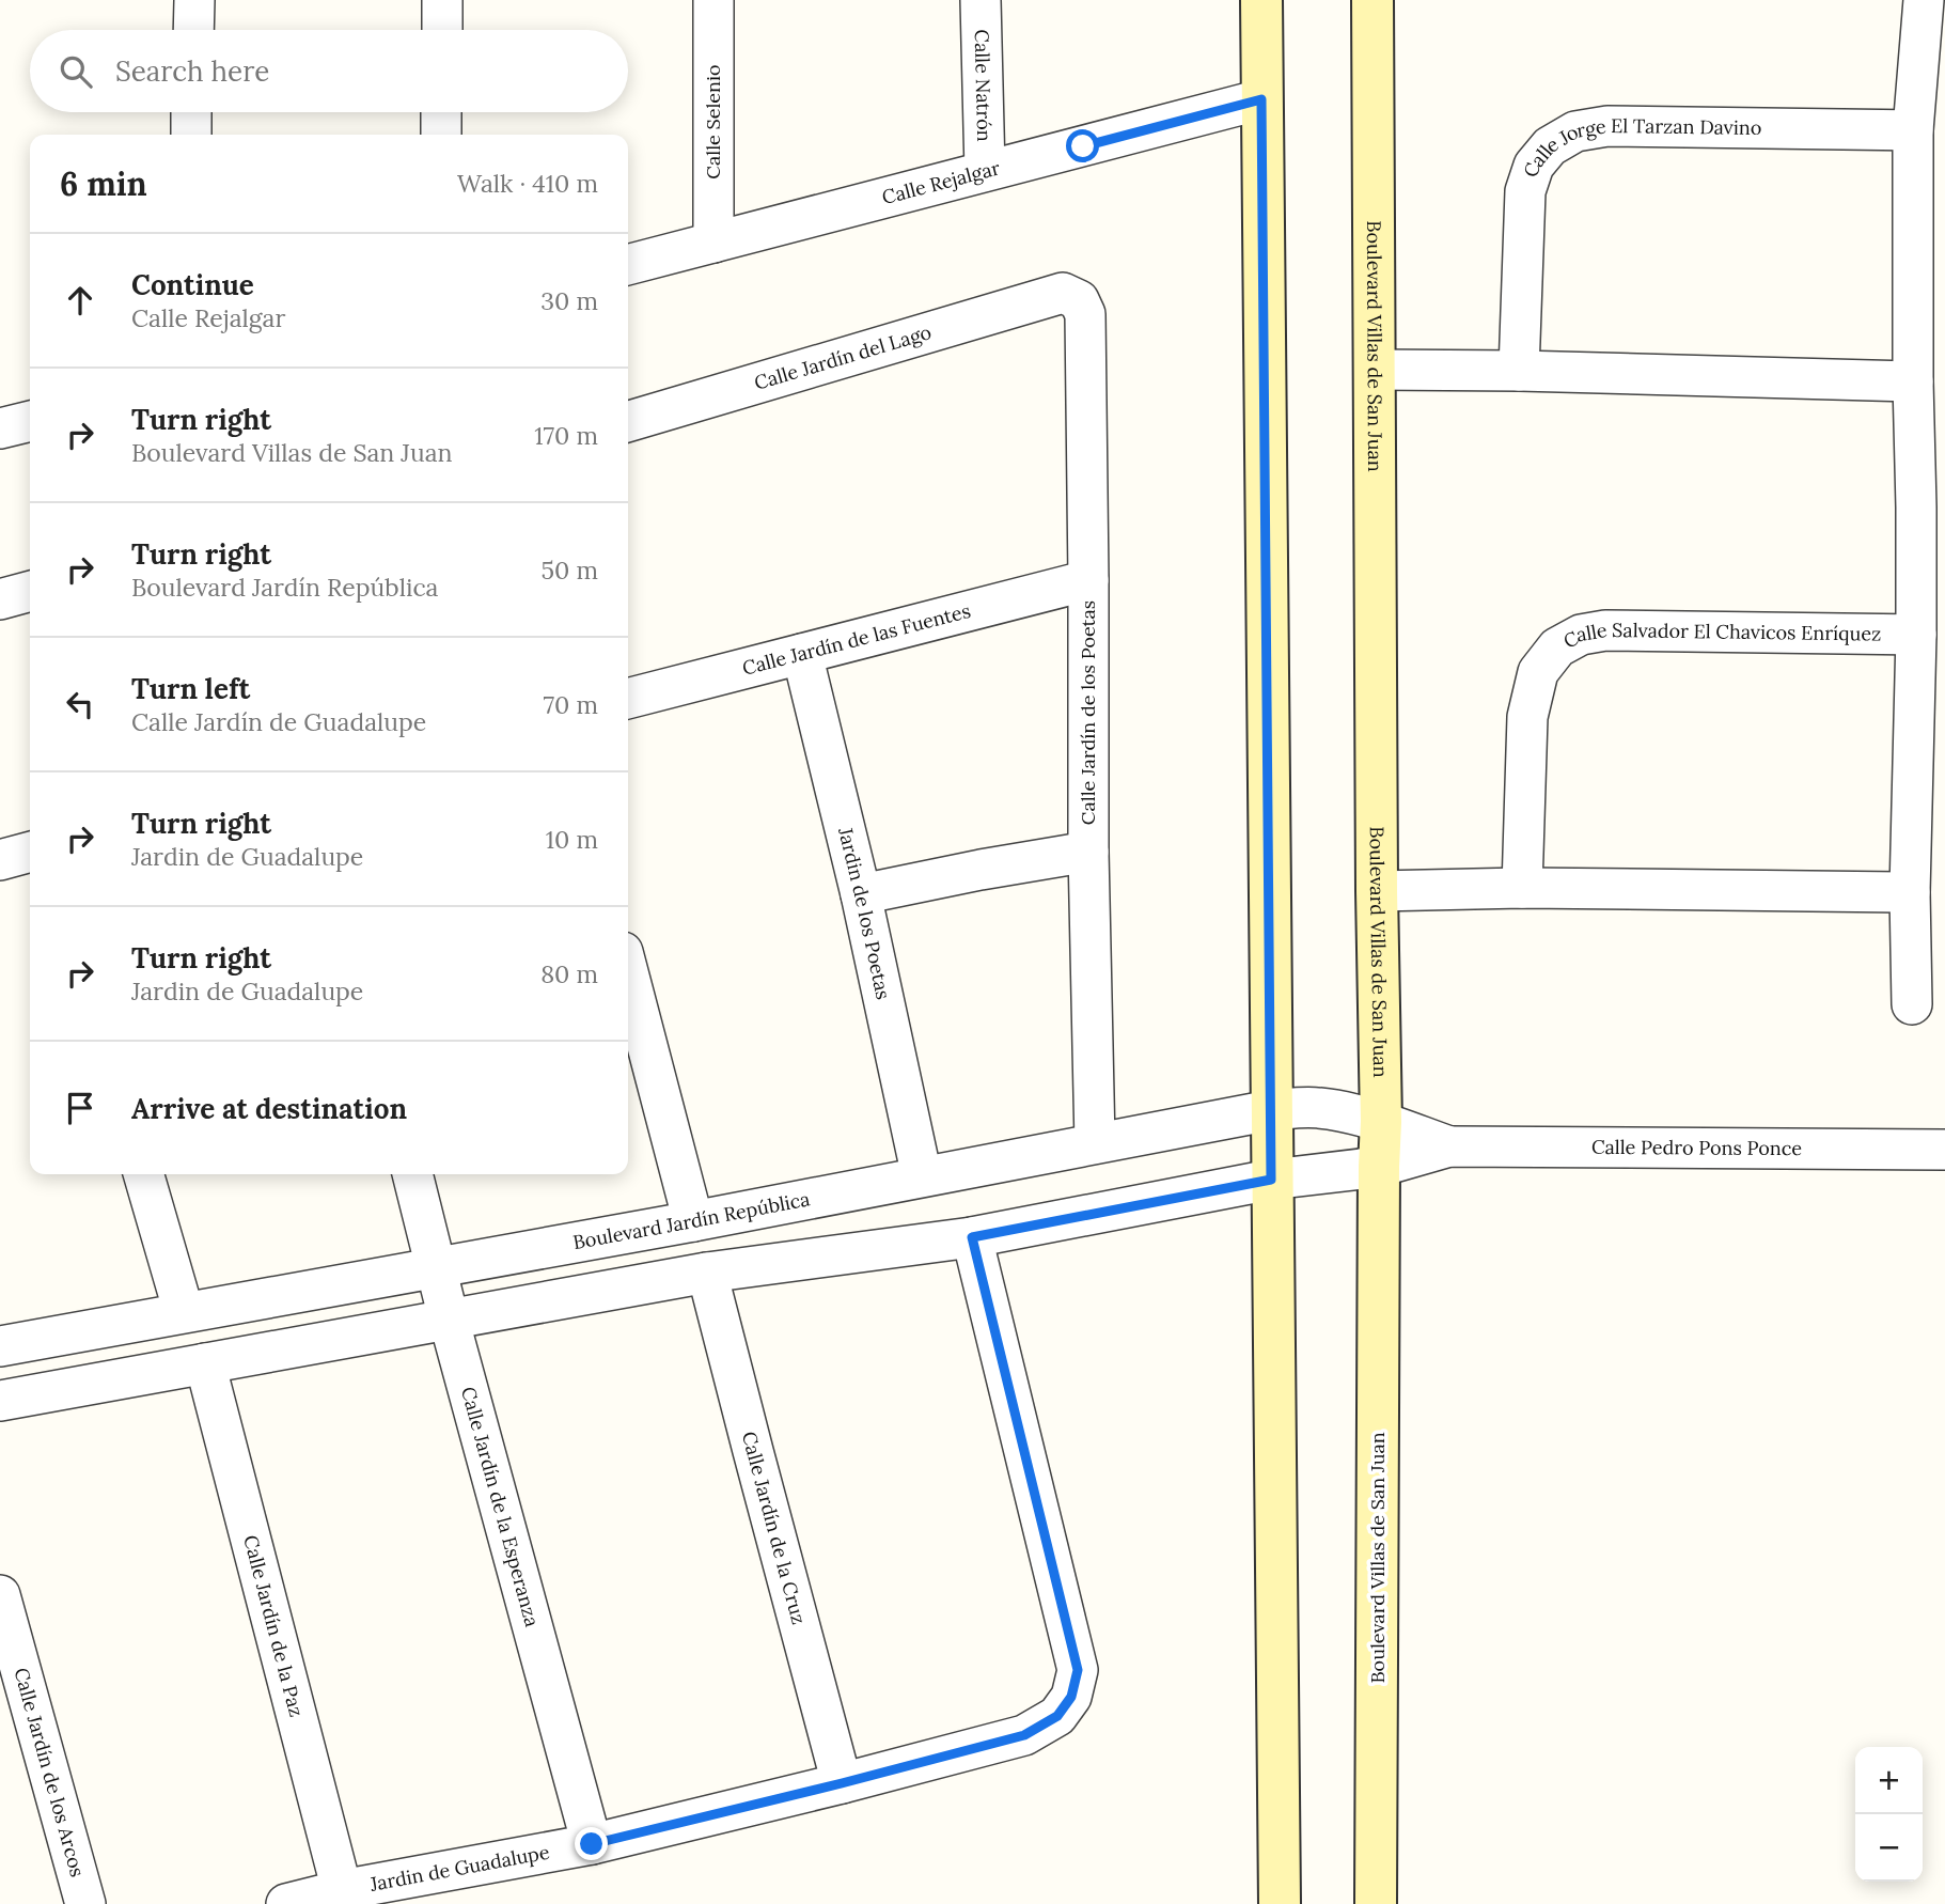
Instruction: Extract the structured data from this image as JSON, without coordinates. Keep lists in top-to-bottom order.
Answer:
{
  "streets": {
    "street": [
      "Calle Natrón",
      "Calle Selenio",
      "Calle Jorge El Tarzan Davino",
      "Calle Rejalgar",
      "Boulevard Villas de San Juan",
      "Calle Jardín del Lago",
      "Calle Jardín de las Fuentes",
      "Calle Salvador El Chavicos Enríquez",
      "Calle Jardín de los Poetas",
      "Jardin de los Poetas",
      "Calle Pedro Pons Ponce",
      "Boulevard Jardín República",
      "Calle Jardín de la Esperanza",
      "Calle Jardín de la Cruz",
      "Calle Jardín de la Paz",
      "Calle Jardín de los Arcos",
      "Jardin de Guadalupe"
    ]
  },
  "crossings": [
    ["Calle Natrón", "Calle Rejalgar"],
    ["Calle Selenio", "Calle Rejalgar"],
    ["Boulevard Villas de San Juan", "Calle Pedro Pons Ponce"],
    ["Boulevard Villas de San Juan", "Boulevard Jardín República"],
    ["Calle Jardín del Lago", "Calle Jardín de los Poetas"],
    ["Calle Jardín de las Fuentes", "Calle Jardín de los Poetas"],
    ["Calle Jardín de las Fuentes", "Jardin de los Poetas"],
    ["Calle Jardín de los Poetas", "Boulevard Jardín República"],
    ["Jardin de los Poetas", "Boulevard Jardín República"],
    ["Calle Pedro Pons Ponce", "Boulevard Jardín República"],
    ["Boulevard Jardín República", "Calle Jardín de la Esperanza"],
    ["Calle Jardín de la Esperanza", "Jardin de Guadalupe"],
    ["Calle Jardín de la Cruz", "Jardin de Guadalupe"],
    ["Calle Jardín de la Paz", "Jardin de Guadalupe"]
  ],
  "page": {
    "search": "Search here",
    "heading": ["6 min", "Walk · 410 m"],
    "list": [
      ["Continue", "Calle Rejalgar", "30 m"],
      ["Turn right", "Boulevard Villas de San Juan", "170 m"],
      ["Turn right", "Boulevard Jardín República", "50 m"],
      ["Turn left", "Calle Jardín de Guadalupe", "70 m"],
      ["Turn right", "Jardin de Guadalupe", "10 m"],
      ["Turn right", "Jardin de Guadalupe", "80 m"],
      "Arrive at destination"
    ],
    "map_buttons": ["+", "−"]
  }
}
